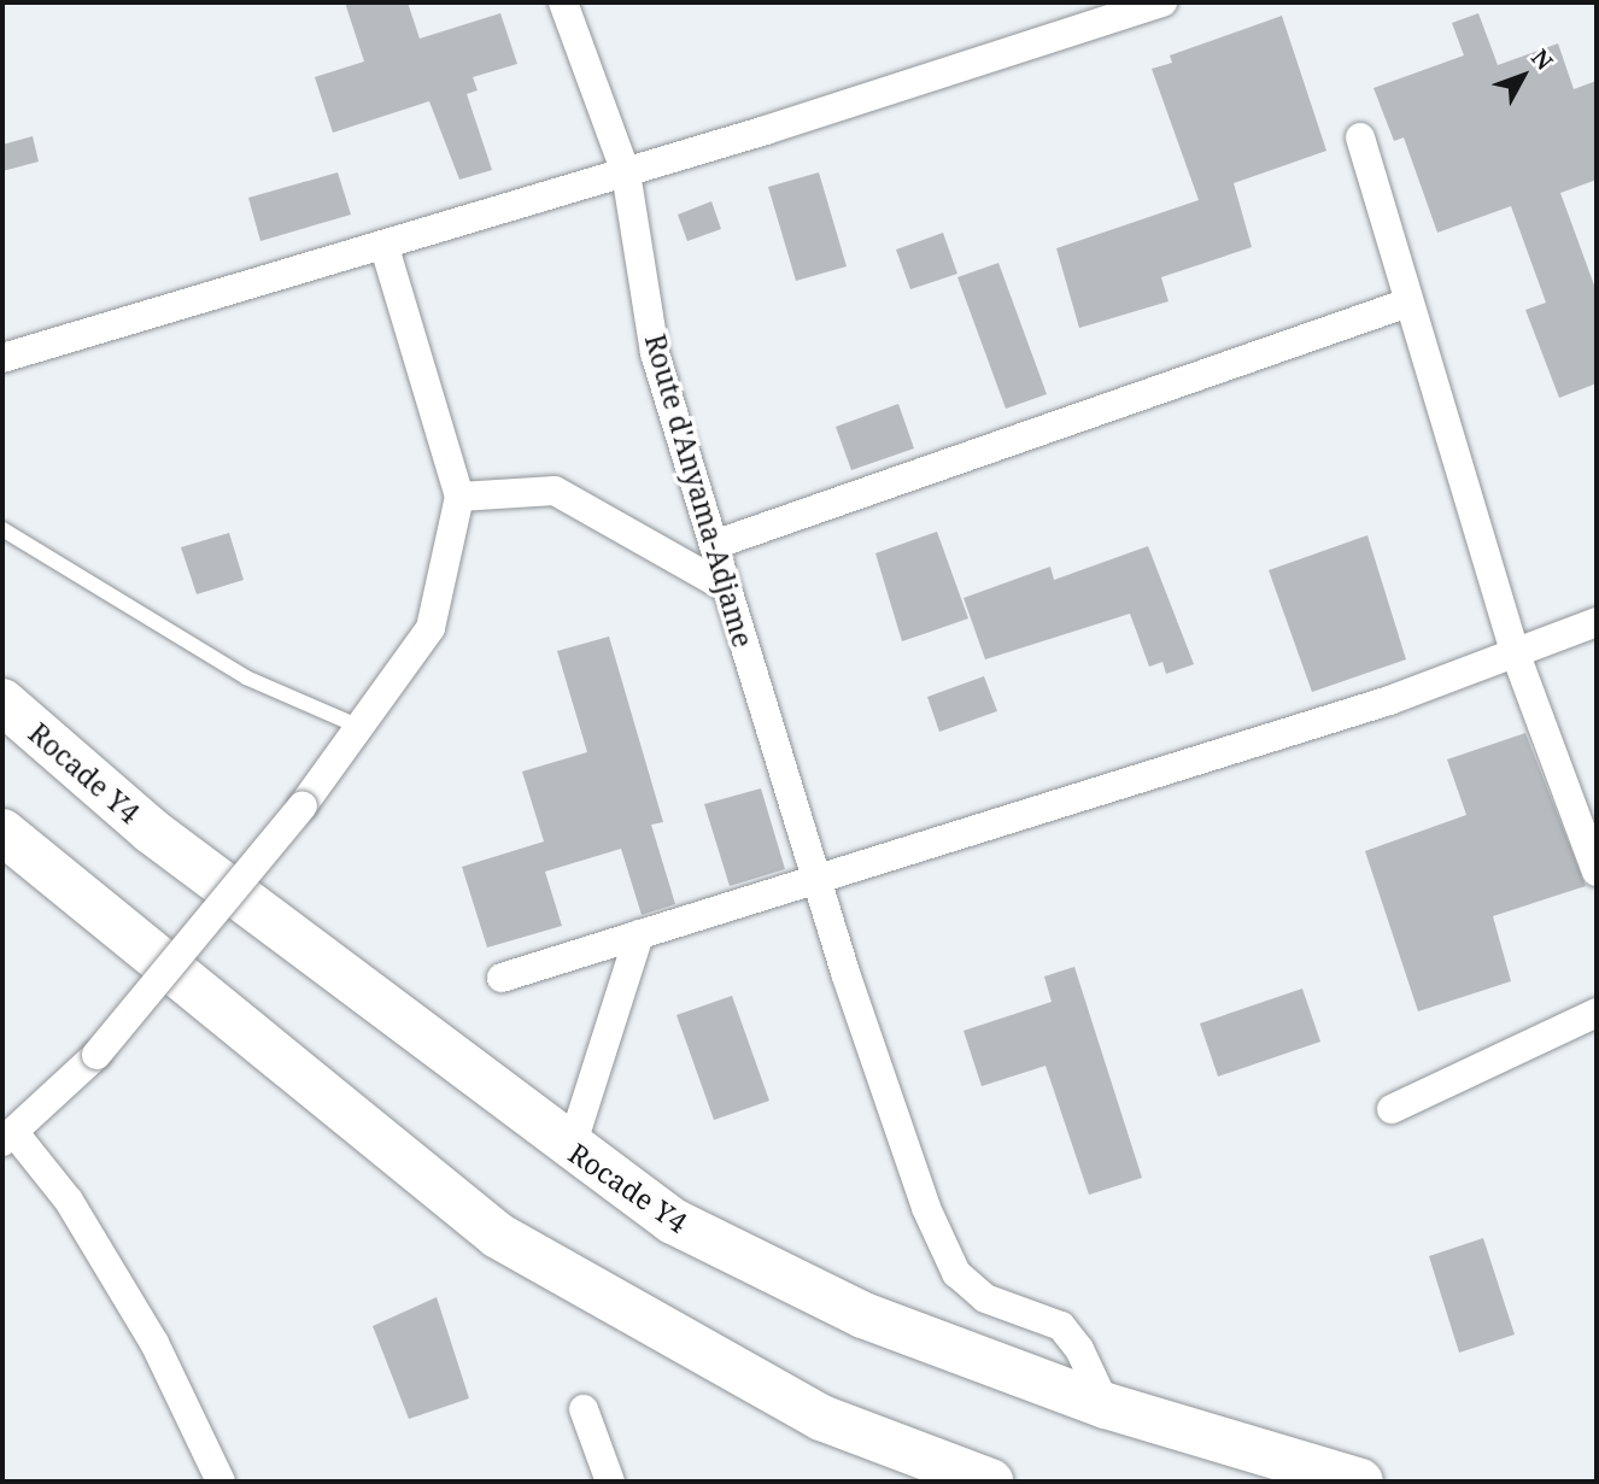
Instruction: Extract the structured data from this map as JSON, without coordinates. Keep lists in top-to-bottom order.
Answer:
{
  "streets": {
    "highway": ["Rocade Y4"],
    "street": ["Route d'Anyama-Adjame"]
  },
  "crossings": [
    ["Route d'Anyama-Adjame", "Rocade Y4"]
  ],
  "north": "top right"
}
